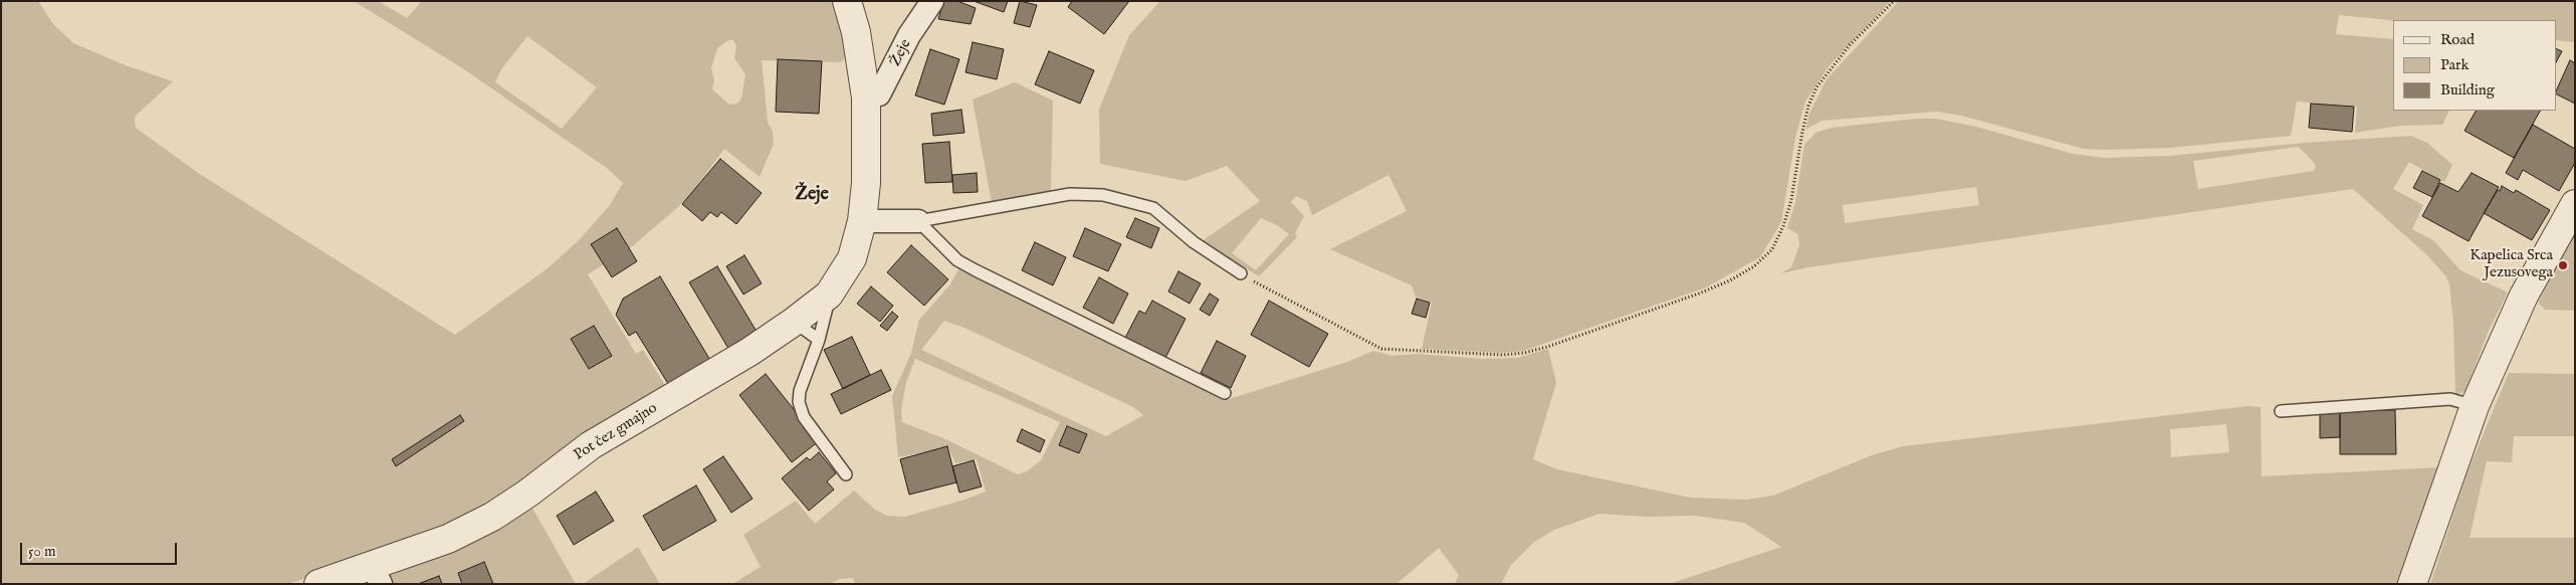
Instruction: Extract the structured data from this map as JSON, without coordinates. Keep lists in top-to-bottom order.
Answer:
{
  "streets": {
    "street": ["Žeje", "Pot čez gmajno"]
  },
  "crossings": [
    ["Žeje", "Pot čez gmajno"]
  ],
  "districts": ["Žeje"],
  "places": ["Kapelica Srca Jezusovega"],
  "legend": ["Road", "Park", "Building"],
  "scale_bar": "50 m"
}
